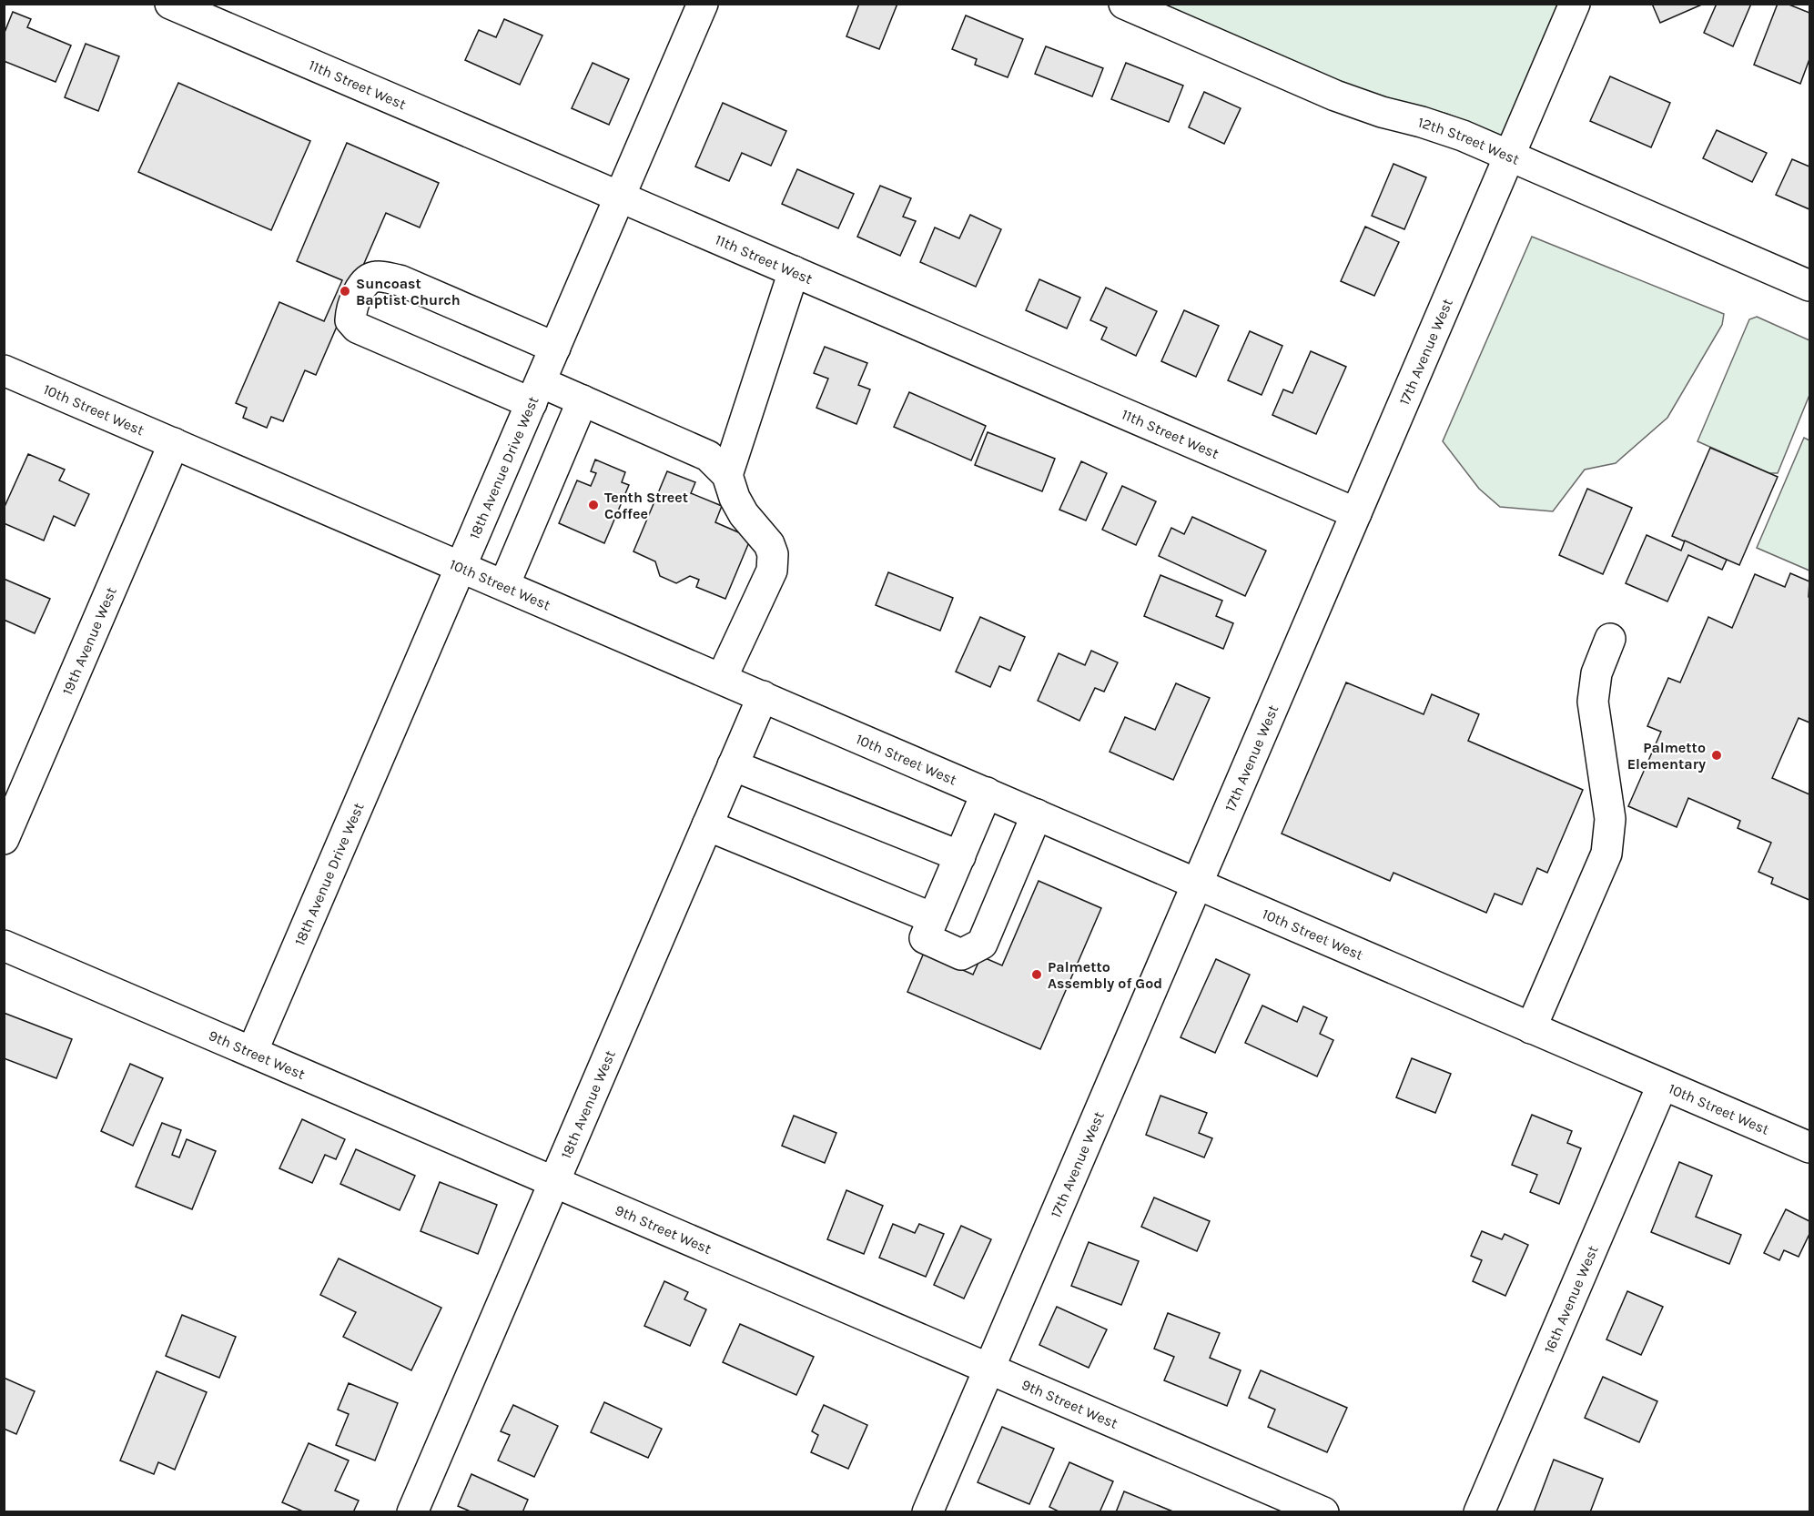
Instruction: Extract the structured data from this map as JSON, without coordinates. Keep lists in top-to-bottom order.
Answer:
{
  "streets": {
    "street": [
      "11th Street West",
      "12th Street West",
      "17th Avenue West",
      "10th Street West",
      "18th Avenue Drive West",
      "19th Avenue West",
      "9th Street West",
      "18th Avenue West",
      "16th Avenue West"
    ]
  },
  "crossings": [
    ["11th Street West", "17th Avenue West"],
    ["11th Street West", "18th Avenue Drive West"],
    ["12th Street West", "17th Avenue West"],
    ["17th Avenue West", "10th Street West"],
    ["17th Avenue West", "9th Street West"],
    ["10th Street West", "18th Avenue Drive West"],
    ["10th Street West", "19th Avenue West"],
    ["10th Street West", "18th Avenue West"],
    ["10th Street West", "16th Avenue West"],
    ["18th Avenue Drive West", "9th Street West"],
    ["9th Street West", "18th Avenue West"]
  ],
  "places": [
    "Suncoast Baptist Church",
    "Tenth Street Coffee",
    "Palmetto Elementary",
    "Palmetto Assembly of God"
  ]
}
